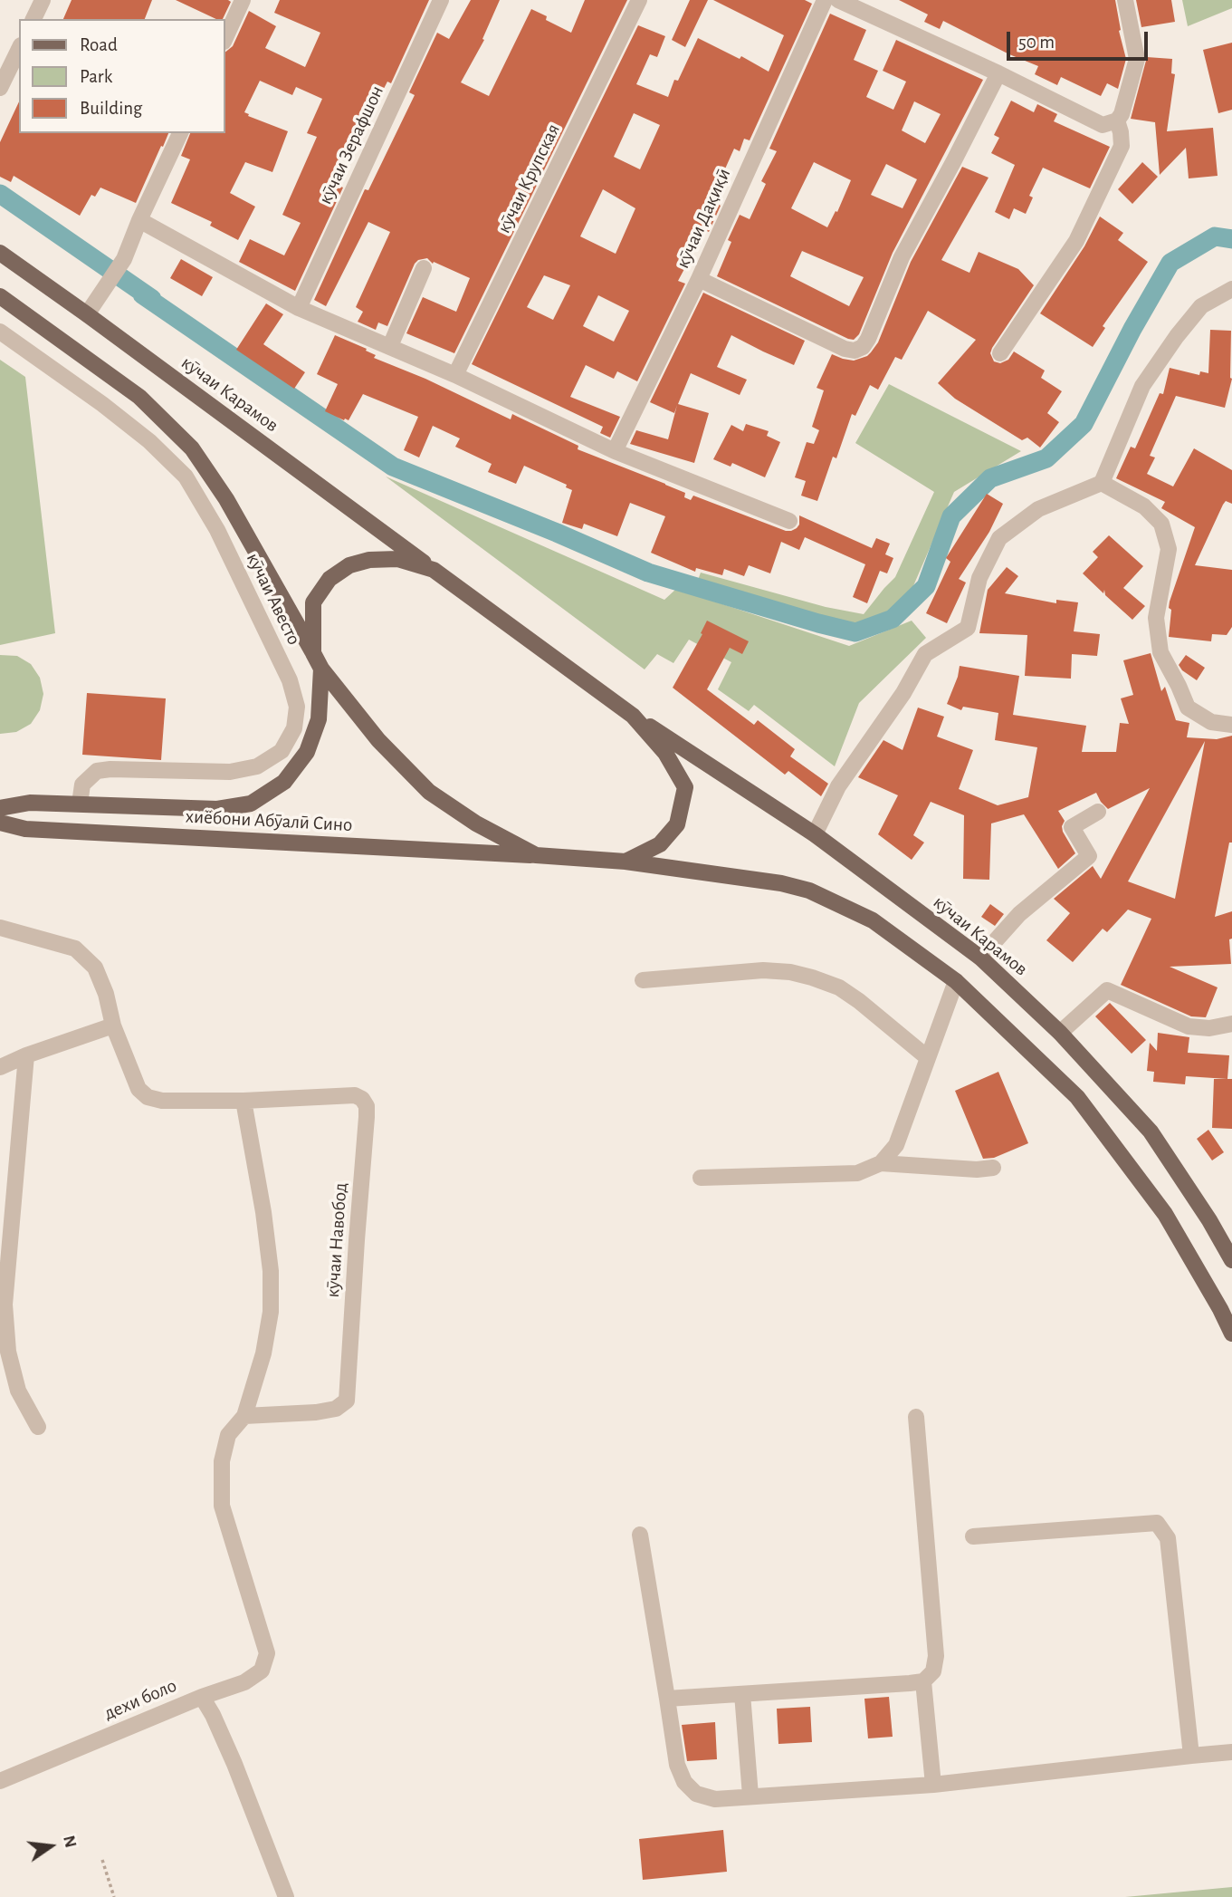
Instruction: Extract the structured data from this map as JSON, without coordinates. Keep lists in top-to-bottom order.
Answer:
{
  "streets": {
    "main road": ["кӯчаи Карамов", "хиёбони Абӯалӣ Сино"],
    "street": [
      "кӯчаи Зерафшон",
      "кӯчаи Крупская",
      "кӯчаи Дақиқӣ",
      "кӯчаи Авесто",
      "кӯчаи Навобод",
      "дехи боло"
    ]
  },
  "crossings": [
    ["кӯчаи Карамов", "хиёбони Абӯалӣ Сино"],
    ["кӯчаи Авесто", "хиёбони Абӯалӣ Сино"]
  ],
  "legend": ["Road", "Park", "Building"],
  "scale_bar": "50 m",
  "north": "right"
}
